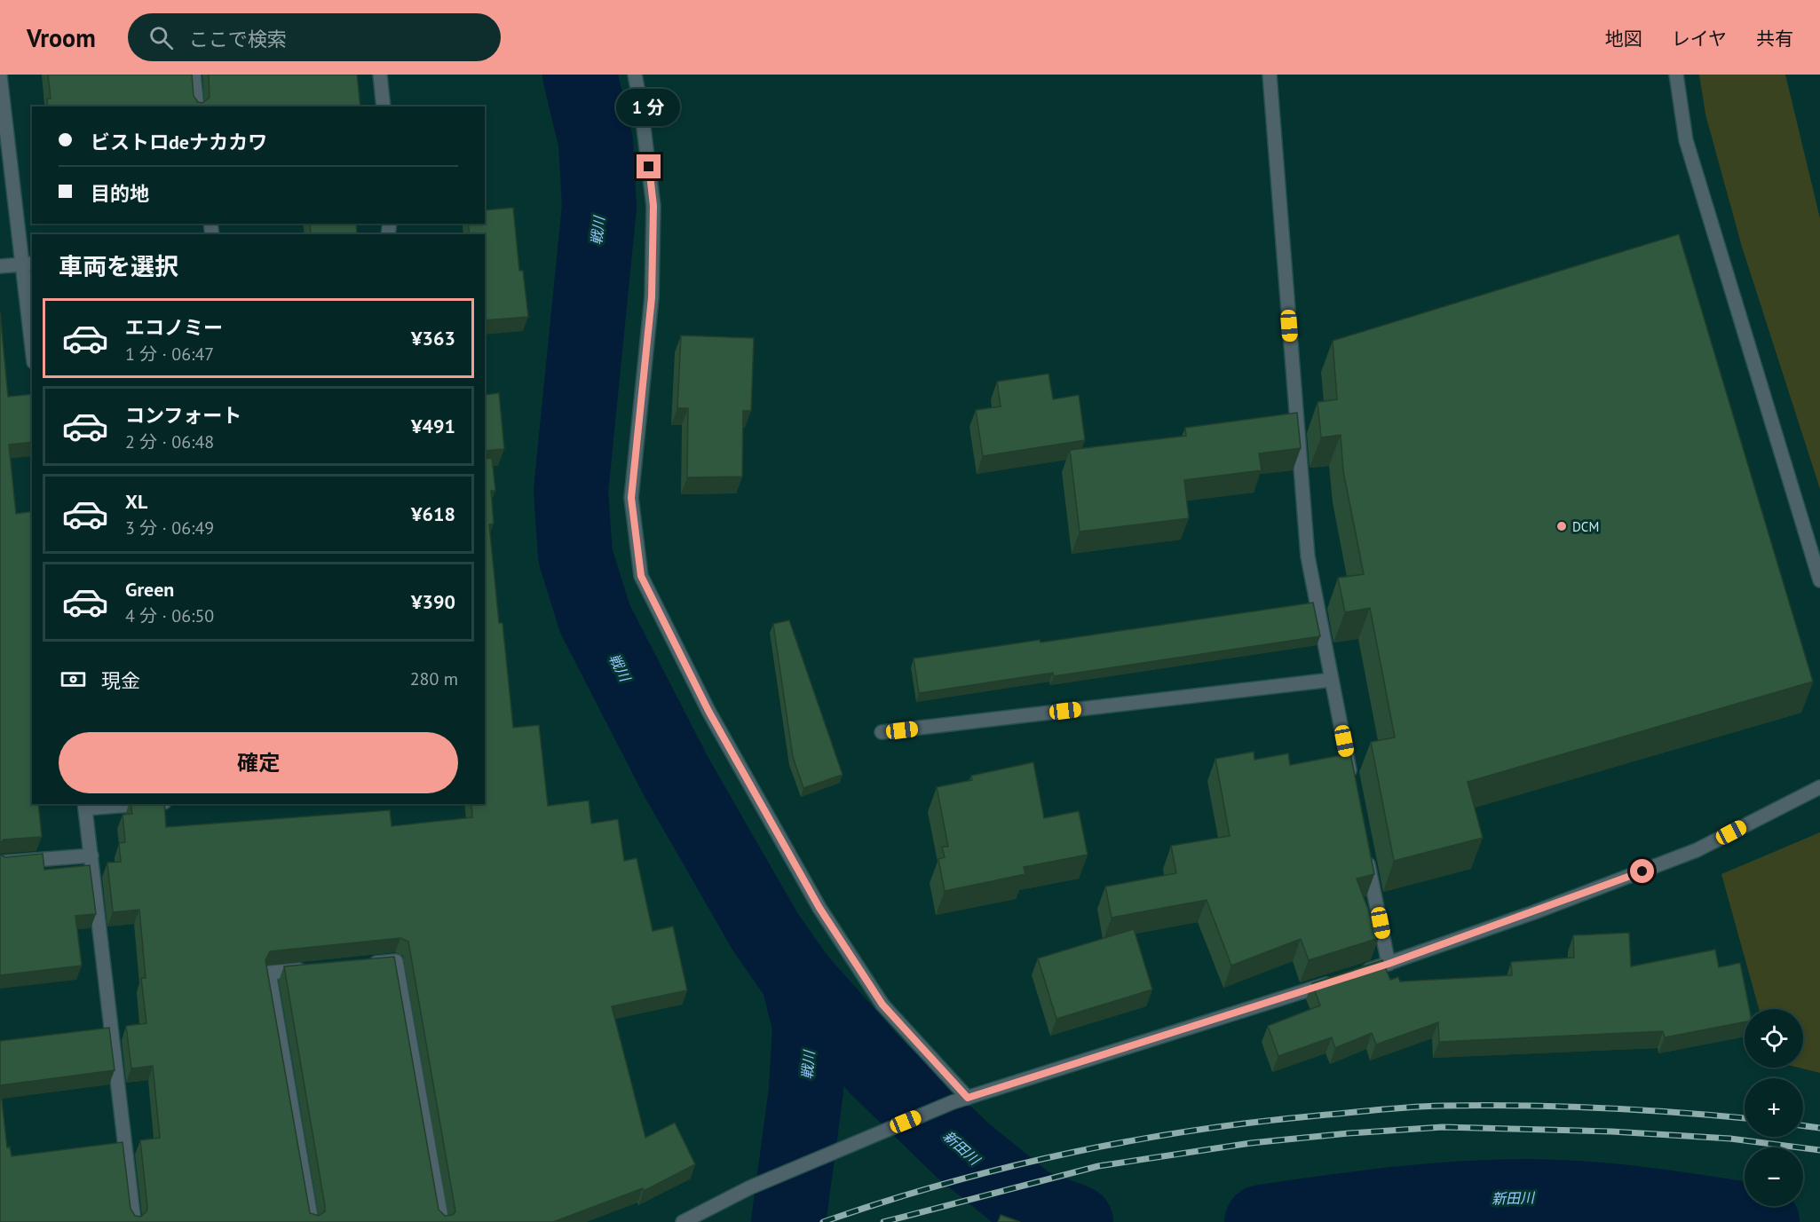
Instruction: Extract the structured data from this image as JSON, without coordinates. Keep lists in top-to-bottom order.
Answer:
{
  "water": ["戦川", "新田川"],
  "places": ["DCM"],
  "page": {
    "header": "Vroom",
    "search": "ここで検索",
    "nav": ["地図", "レイヤ", "共有"],
    "bubble": "1 分",
    "banner": ["ビストロdeナカカワ", "目的地"],
    "heading": "車両を選択",
    "list": [
      {
        "name": "エコノミー",
        "note": "1 分 · 06:47",
        "value": "¥363"
      },
      {
        "name": "コンフォート",
        "note": "2 分 · 06:48",
        "value": "¥491"
      },
      {
        "name": "XL",
        "note": "3 分 · 06:49",
        "value": "¥618"
      },
      {
        "name": "Green",
        "note": "4 分 · 06:50",
        "value": "¥390"
      }
    ],
    "pay": ["現金", "280 m"],
    "buttons": "確定",
    "map_buttons": ["+", "−"]
  }
}
